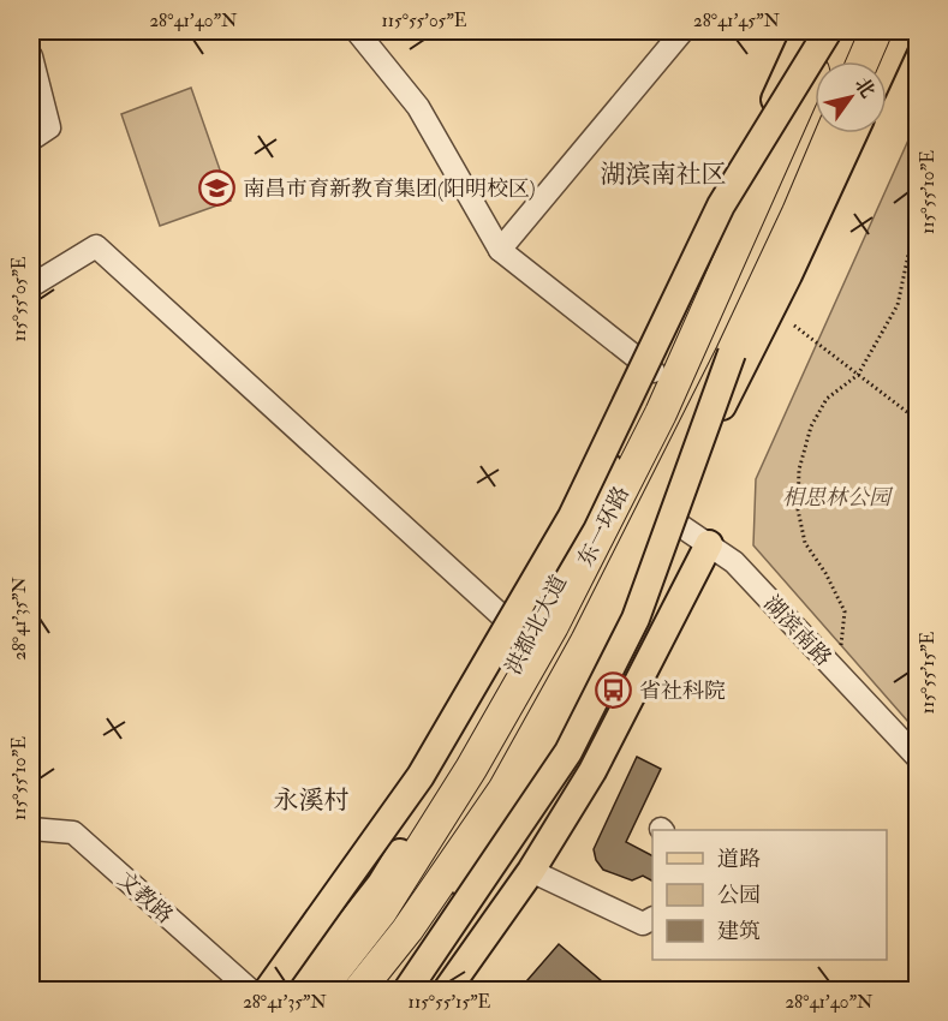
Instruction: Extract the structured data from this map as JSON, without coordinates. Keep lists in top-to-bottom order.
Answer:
{
  "streets": {
    "highway": ["东一环路"],
    "main road": ["洪都北大道"],
    "street": ["湖滨南路", "文教路"]
  },
  "districts": ["湖滨南社区", "永溪村"],
  "parks": ["相思林公园"],
  "places": {
    "school or university": ["南昌市育新教育集团(阳明校区)"],
    "bus stop": ["省社科院"]
  },
  "legend": ["道路", "公园", "建筑"],
  "north": "top right",
  "coordinates": [
    "28°41'40\"N",
    "115°55'05\"E",
    "28°41'45\"N",
    "115°55'10\"E",
    "28°41'35\"N",
    "115°55'15\"E"
  ]
}
